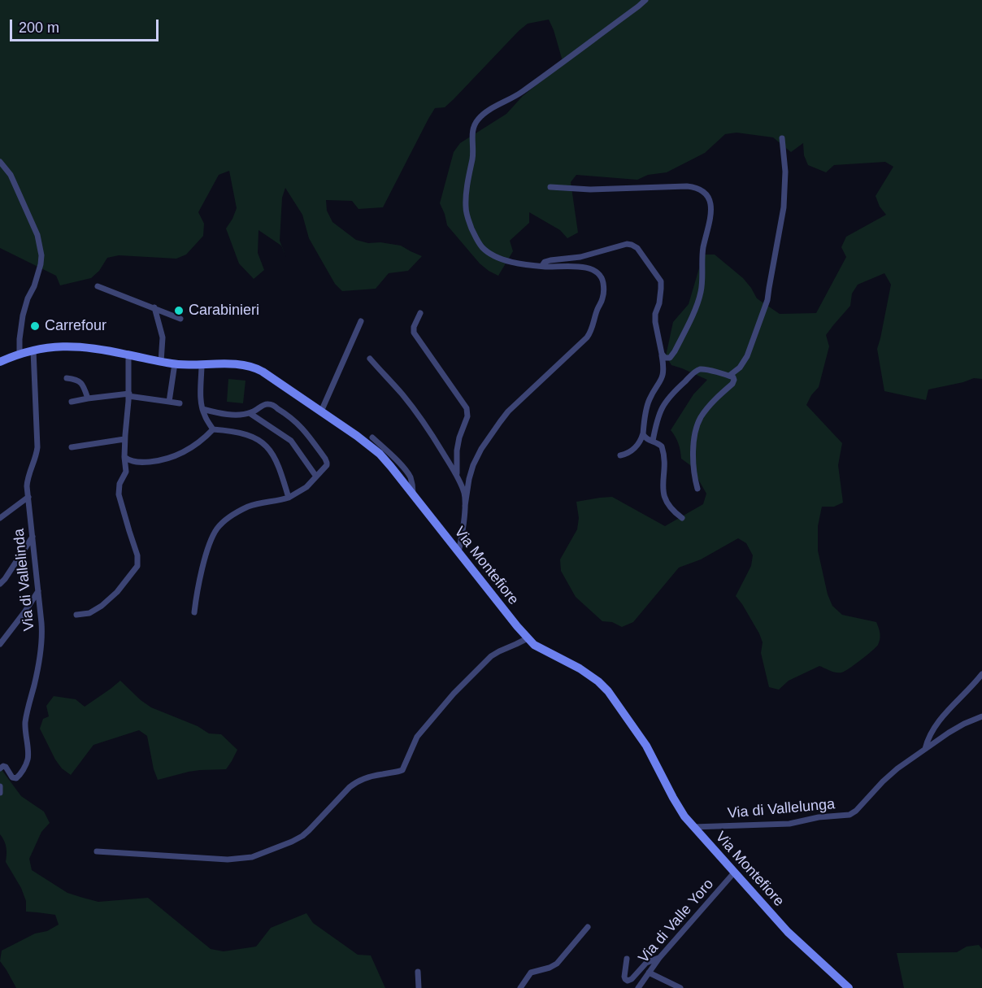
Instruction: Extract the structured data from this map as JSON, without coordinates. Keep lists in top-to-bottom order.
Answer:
{
  "streets": {
    "main road": ["Via Montefiore"],
    "street": ["Via di Vallelinda", "Via di Vallelunga", "Via di Valle Yoro"]
  },
  "crossings": [
    ["Via Montefiore", "Via di Vallelinda"],
    ["Via Montefiore", "Via di Vallelunga"],
    ["Via Montefiore", "Via di Valle Yoro"]
  ],
  "places": ["Carabinieri", "Carrefour"],
  "scale_bar": "200 m"
}
